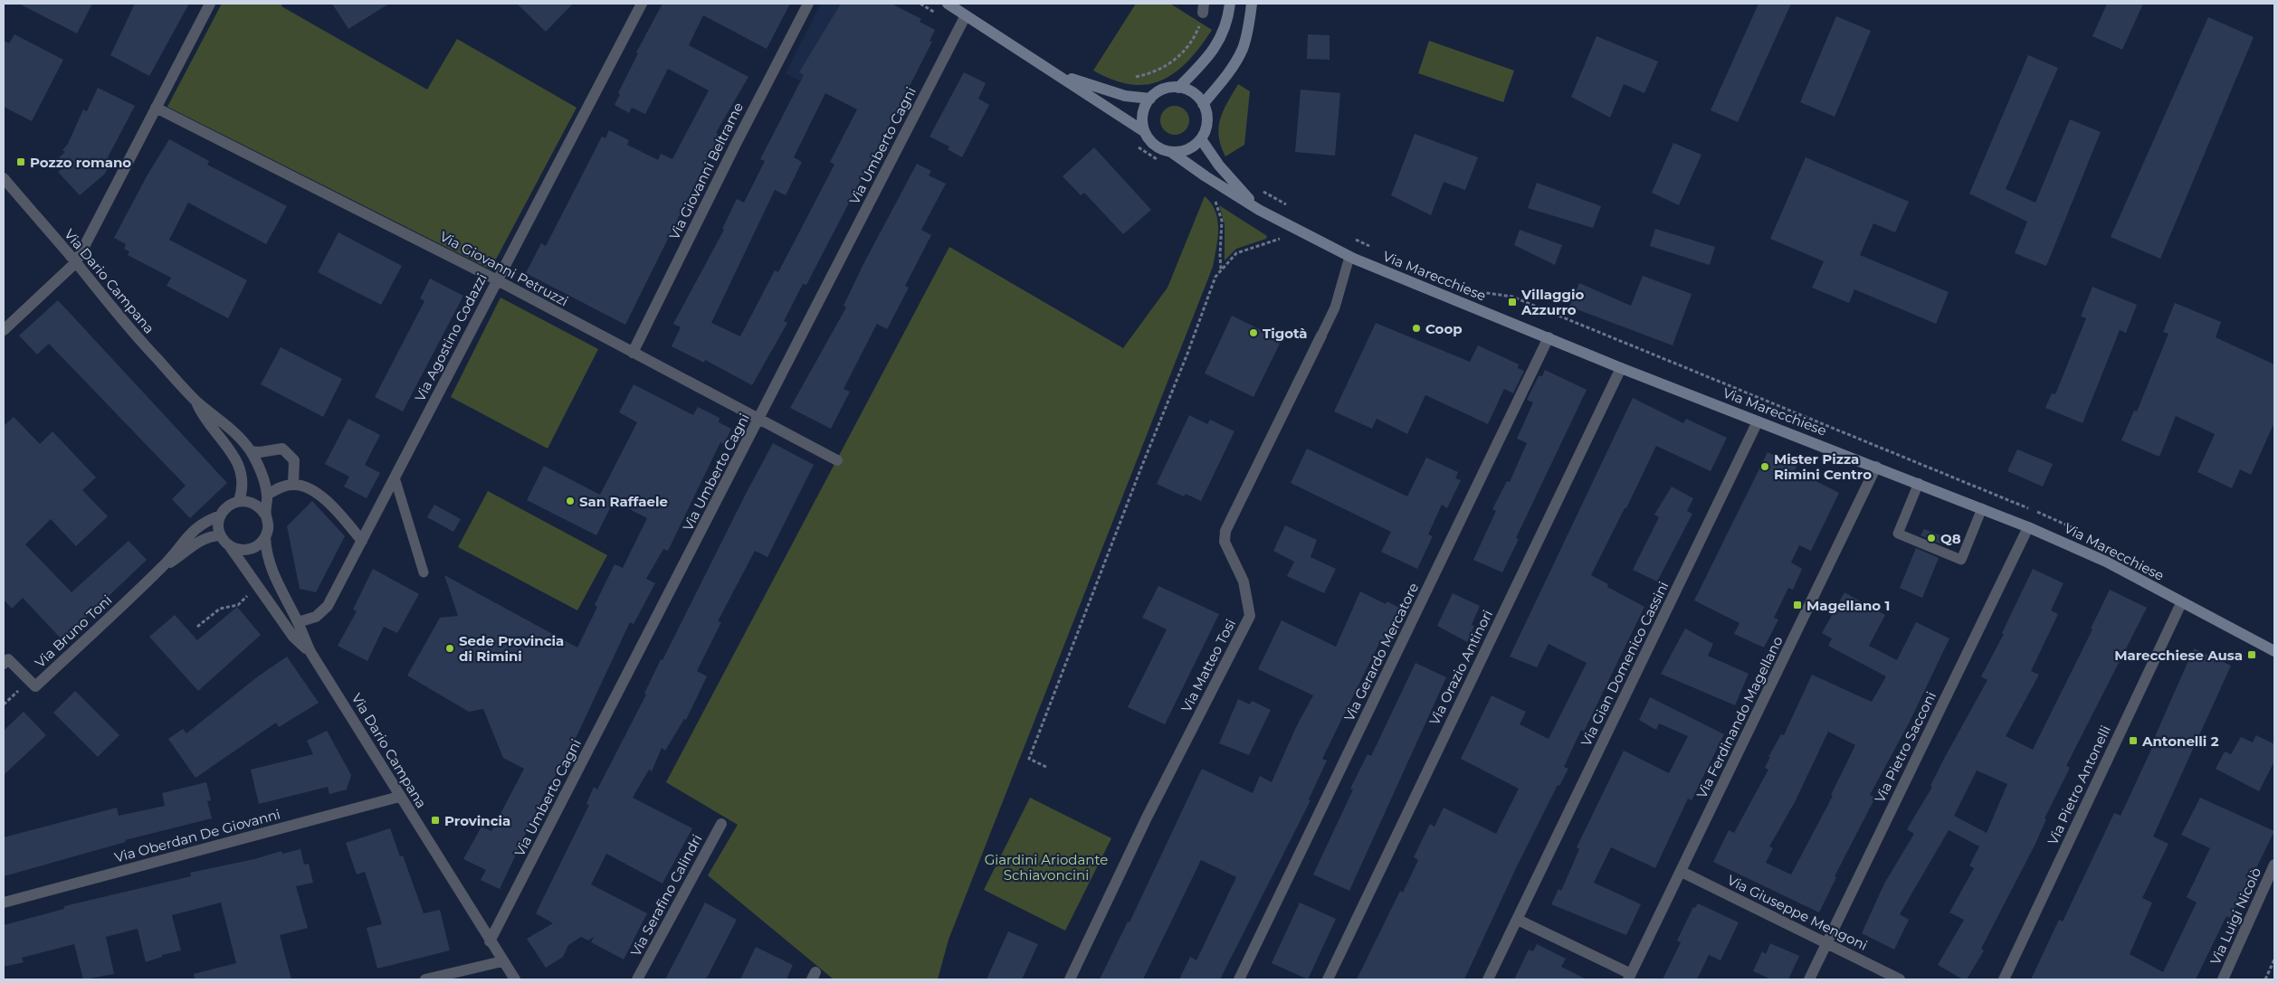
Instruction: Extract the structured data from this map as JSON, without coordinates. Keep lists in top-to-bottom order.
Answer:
{
  "streets": {
    "main road": ["Via Marecchiese"],
    "street": [
      "Via Umberto Cagni",
      "Via Giovanni Beltrame",
      "Via Giovanni Petruzzi",
      "Via Dario Campana",
      "Via Agostino Codazzi",
      "Via Bruno Toni",
      "Via Gerardo Mercatore",
      "Via Gian Domenico Cassini",
      "Via Matteo Tosi",
      "Via Orazio Antinori",
      "Via Ferdinando Magellano",
      "Via Pietro Sacconi",
      "Via Pietro Antonelli",
      "Via Oberdan De Giovanni",
      "Via Serafino Calindri",
      "Via Giuseppe Mengoni",
      "Via Luigi Nicolò"
    ]
  },
  "crossings": [
    ["Via Umberto Cagni", "Via Giovanni Petruzzi"],
    ["Via Umberto Cagni", "Via Dario Campana"],
    ["Via Giovanni Beltrame", "Via Giovanni Petruzzi"],
    ["Via Giovanni Petruzzi", "Via Agostino Codazzi"],
    ["Via Marecchiese", "Via Gerardo Mercatore"],
    ["Via Marecchiese", "Via Gian Domenico Cassini"],
    ["Via Marecchiese", "Via Orazio Antinori"],
    ["Via Marecchiese", "Via Ferdinando Magellano"],
    ["Via Marecchiese", "Via Pietro Sacconi"],
    ["Via Marecchiese", "Via Pietro Antonelli"],
    ["Via Dario Campana", "Via Agostino Codazzi"],
    ["Via Dario Campana", "Via Bruno Toni"],
    ["Via Dario Campana", "Via Oberdan De Giovanni"],
    ["Via Ferdinando Magellano", "Via Giuseppe Mengoni"],
    ["Via Pietro Sacconi", "Via Giuseppe Mengoni"]
  ],
  "parks": ["Giardini Ariodante Schiavoncini"],
  "places": {
    "transit": [
      "Pozzo romano",
      "Villaggio Azzurro",
      "Magellano 1",
      "Marecchiese Ausa",
      "Antonelli 2",
      "Provincia"
    ],
    "other": [
      "Coop",
      "Tigotà",
      "Mister Pizza Rimini Centro",
      "San Raffaele",
      "Q8",
      "Sede Provincia di Rimini"
    ]
  }
}
